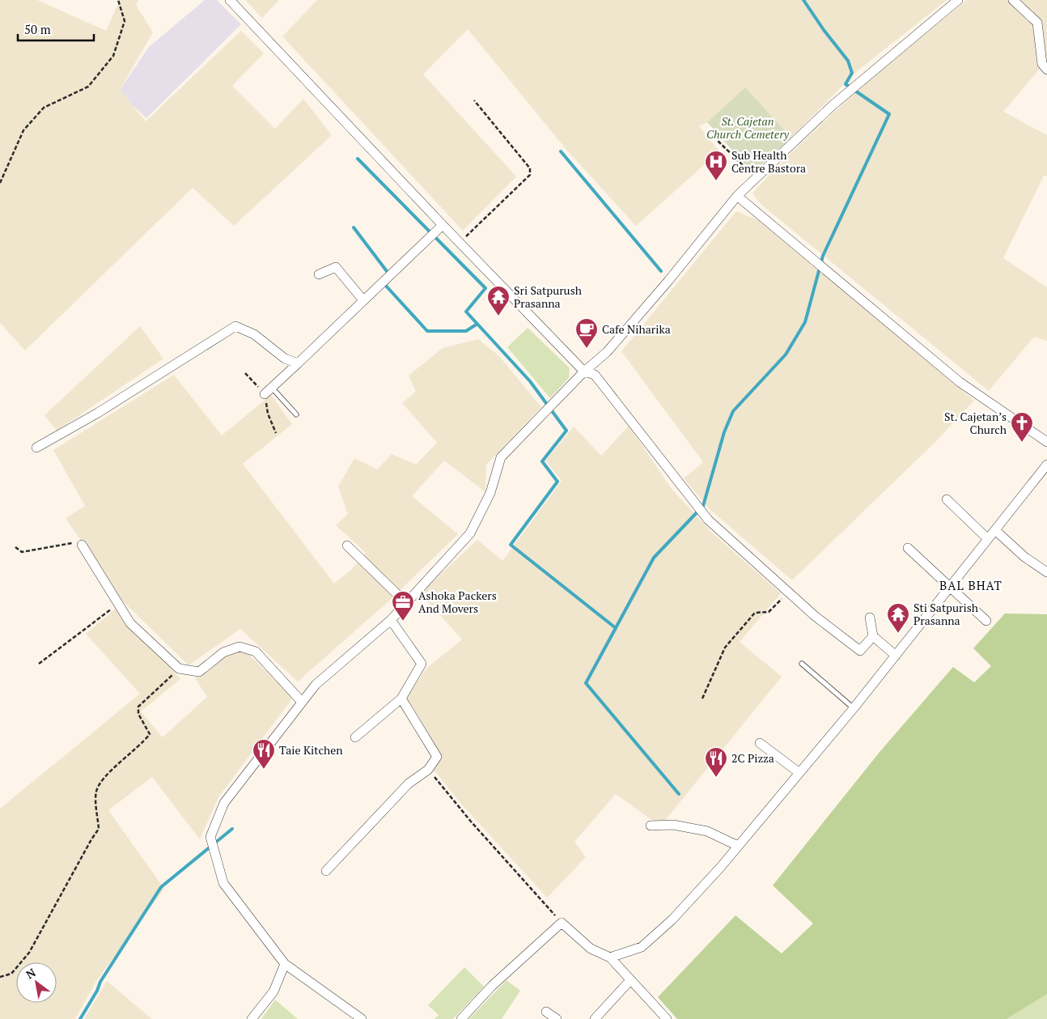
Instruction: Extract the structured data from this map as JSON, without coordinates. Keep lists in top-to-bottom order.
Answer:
{
  "districts": ["BAL BHAT"],
  "parks": ["St. Cajetan Church Cemetery"],
  "places": {
    "hospital": ["Sub Health Centre Bastora"],
    "temple": ["Sri Satpurush Prasanna", "Sti Satpurish Prasanna"],
    "cafe": ["Cafe Niharika"],
    "church": ["St. Cajetan’s Church"],
    "office": ["Ashoka Packers And Movers"],
    "restaurant": ["Taie Kitchen", "2C Pizza"]
  },
  "scale_bar": "50 m",
  "north": "top left"
}
